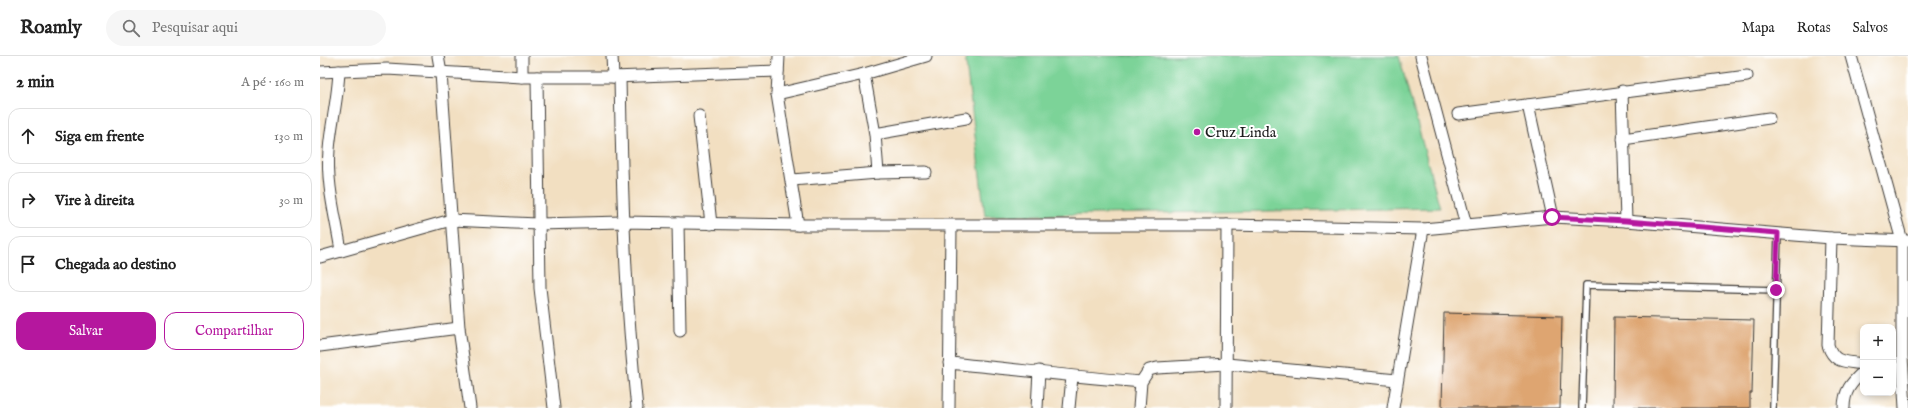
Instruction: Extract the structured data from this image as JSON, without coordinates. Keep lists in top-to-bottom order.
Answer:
{
  "places": ["Cruz Linda"],
  "page": {
    "header": "Roamly",
    "search": "Pesquisar aqui",
    "nav": ["Mapa", "Rotas", "Salvos"],
    "heading": ["2 min", "A pé · 160 m"],
    "list": [
      ["Siga em frente", "130 m"],
      ["Vire à direita", "30 m"],
      "Chegada ao destino"
    ],
    "buttons": ["Salvar", "Compartilhar"],
    "map_buttons": ["+", "−"]
  }
}
